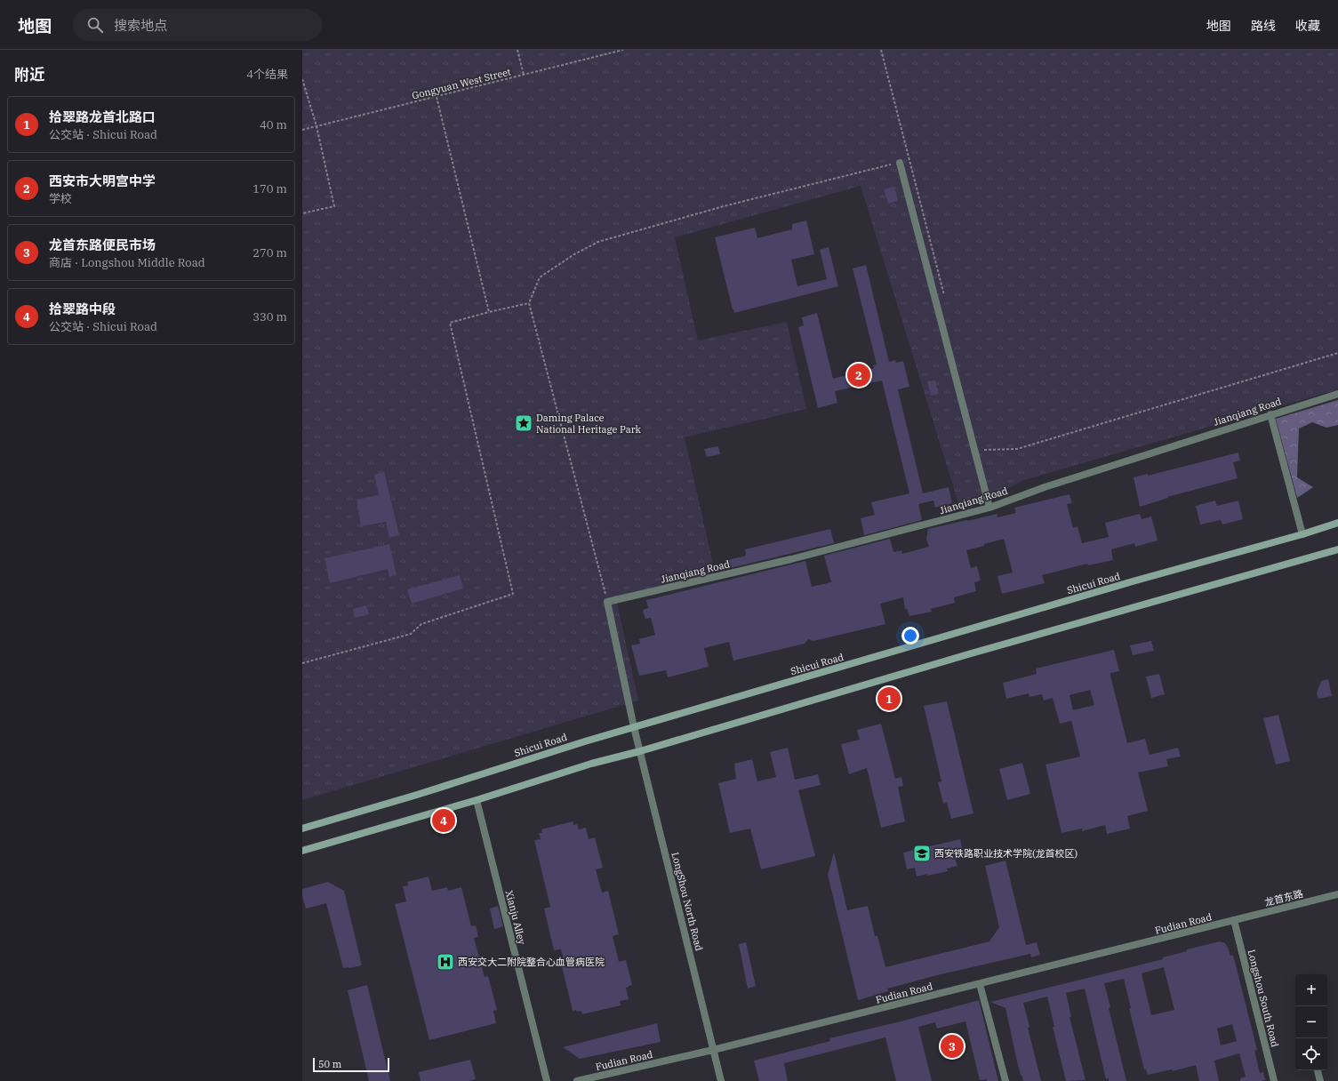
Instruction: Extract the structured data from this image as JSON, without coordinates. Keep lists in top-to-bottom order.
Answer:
{
  "streets": {
    "main road": ["Shicui Road"],
    "street": [
      "Jianqiang Road",
      "龙首东路",
      "LongShou North Road",
      "Xianju Alley",
      "Fudian Road",
      "Longshou South Road"
    ],
    "path": ["Gongyuan West Street"]
  },
  "crossings": [
    ["Jianqiang Road", "LongShou North Road"],
    ["Shicui Road", "LongShou North Road"],
    ["龙首东路", "Fudian Road"],
    ["龙首东路", "Longshou South Road"],
    ["LongShou North Road", "Fudian Road"],
    ["Fudian Road", "Longshou South Road"]
  ],
  "places": {
    "place": ["Daming Palace National Heritage Park"],
    "school or university": ["西安铁路职业技术学院(龙首校区)"],
    "hospital": ["西安交大二附院整合心血管病医院"]
  },
  "scale_bar": "50 m",
  "page": {
    "header": "地图",
    "search": "搜索地点",
    "nav": ["地图", "路线", "收藏"],
    "heading": ["附近", "4个结果"],
    "list": [
      {
        "mark": "1",
        "name": "拾翠路龙首北路口",
        "note": "公交站 · Shicui Road",
        "value": "40 m"
      },
      {
        "mark": "2",
        "name": "西安市大明宫中学",
        "note": "学校",
        "value": "170 m"
      },
      {
        "mark": "3",
        "name": "龙首东路便民市场",
        "note": "商店 · Longshou Middle Road",
        "value": "270 m"
      },
      {
        "mark": "4",
        "name": "拾翠路中段",
        "note": "公交站 · Shicui Road",
        "value": "330 m"
      }
    ],
    "pins": [
      "2",
      "1",
      "4",
      "3"
    ],
    "map_buttons": ["+", "−"],
    "scale": "50 m"
  }
}
